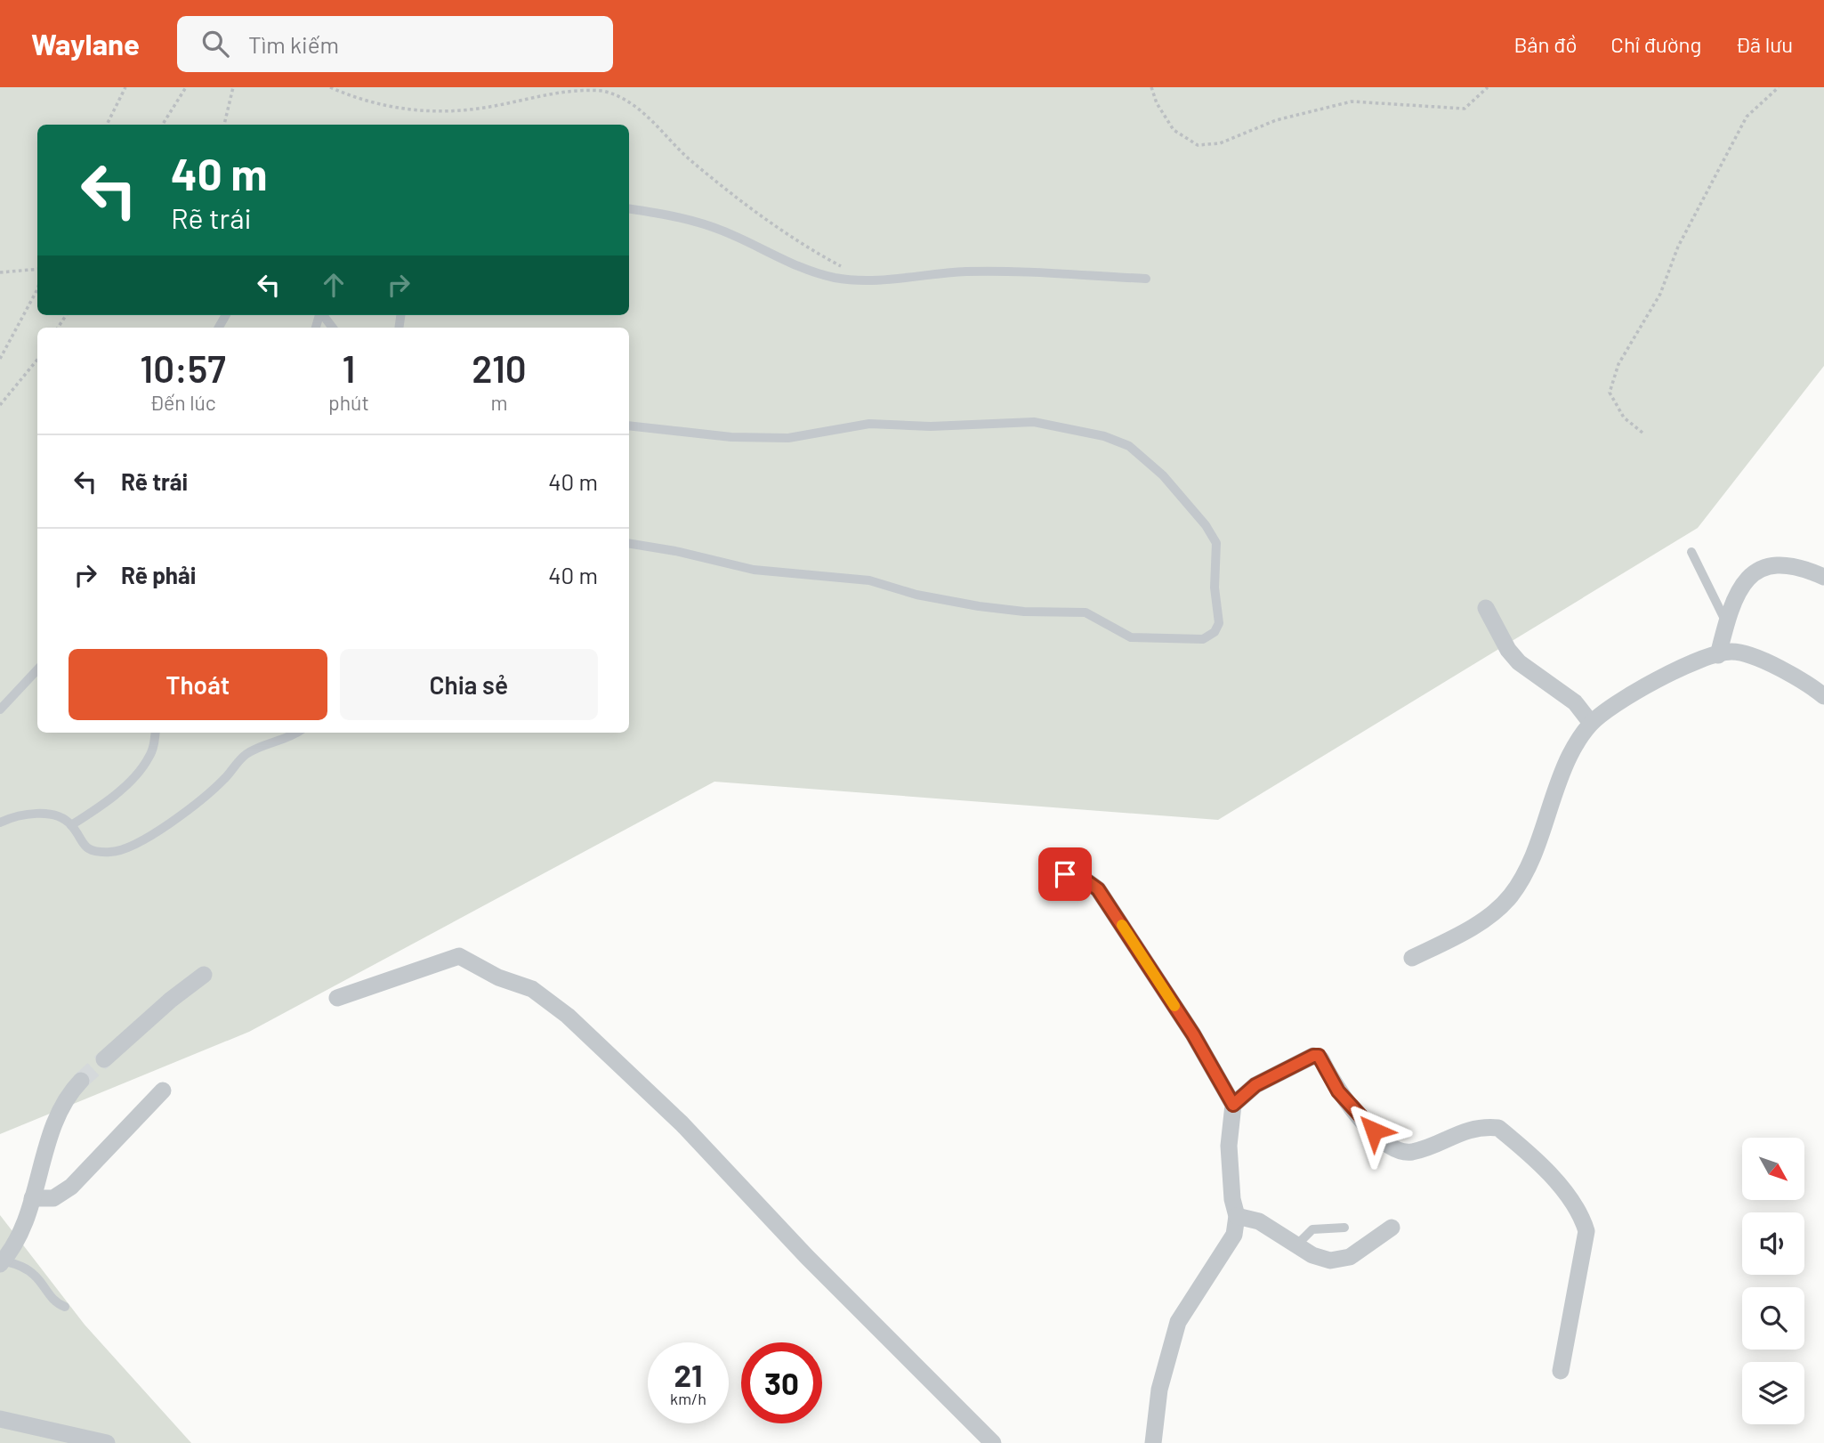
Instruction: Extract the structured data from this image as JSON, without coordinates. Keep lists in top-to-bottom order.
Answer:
{
  "north": "bottom right",
  "page": {
    "header": "Waylane",
    "search": "Tìm kiếm",
    "nav": ["Bản đồ", "Chỉ đường", "Đã lưu"],
    "turn": ["40 m", "Rẽ trái"],
    "eta": [
      "10:57",
      "Đến lúc",
      "1",
      "phút",
      "210",
      "m"
    ],
    "list": [
      {
        "name": "Rẽ trái",
        "value": "40 m"
      },
      {
        "name": "Rẽ phải",
        "value": "40 m"
      }
    ],
    "buttons": ["Thoát", "Chia sẻ"],
    "speed": "21 km/h",
    "limit": "30"
  }
}
